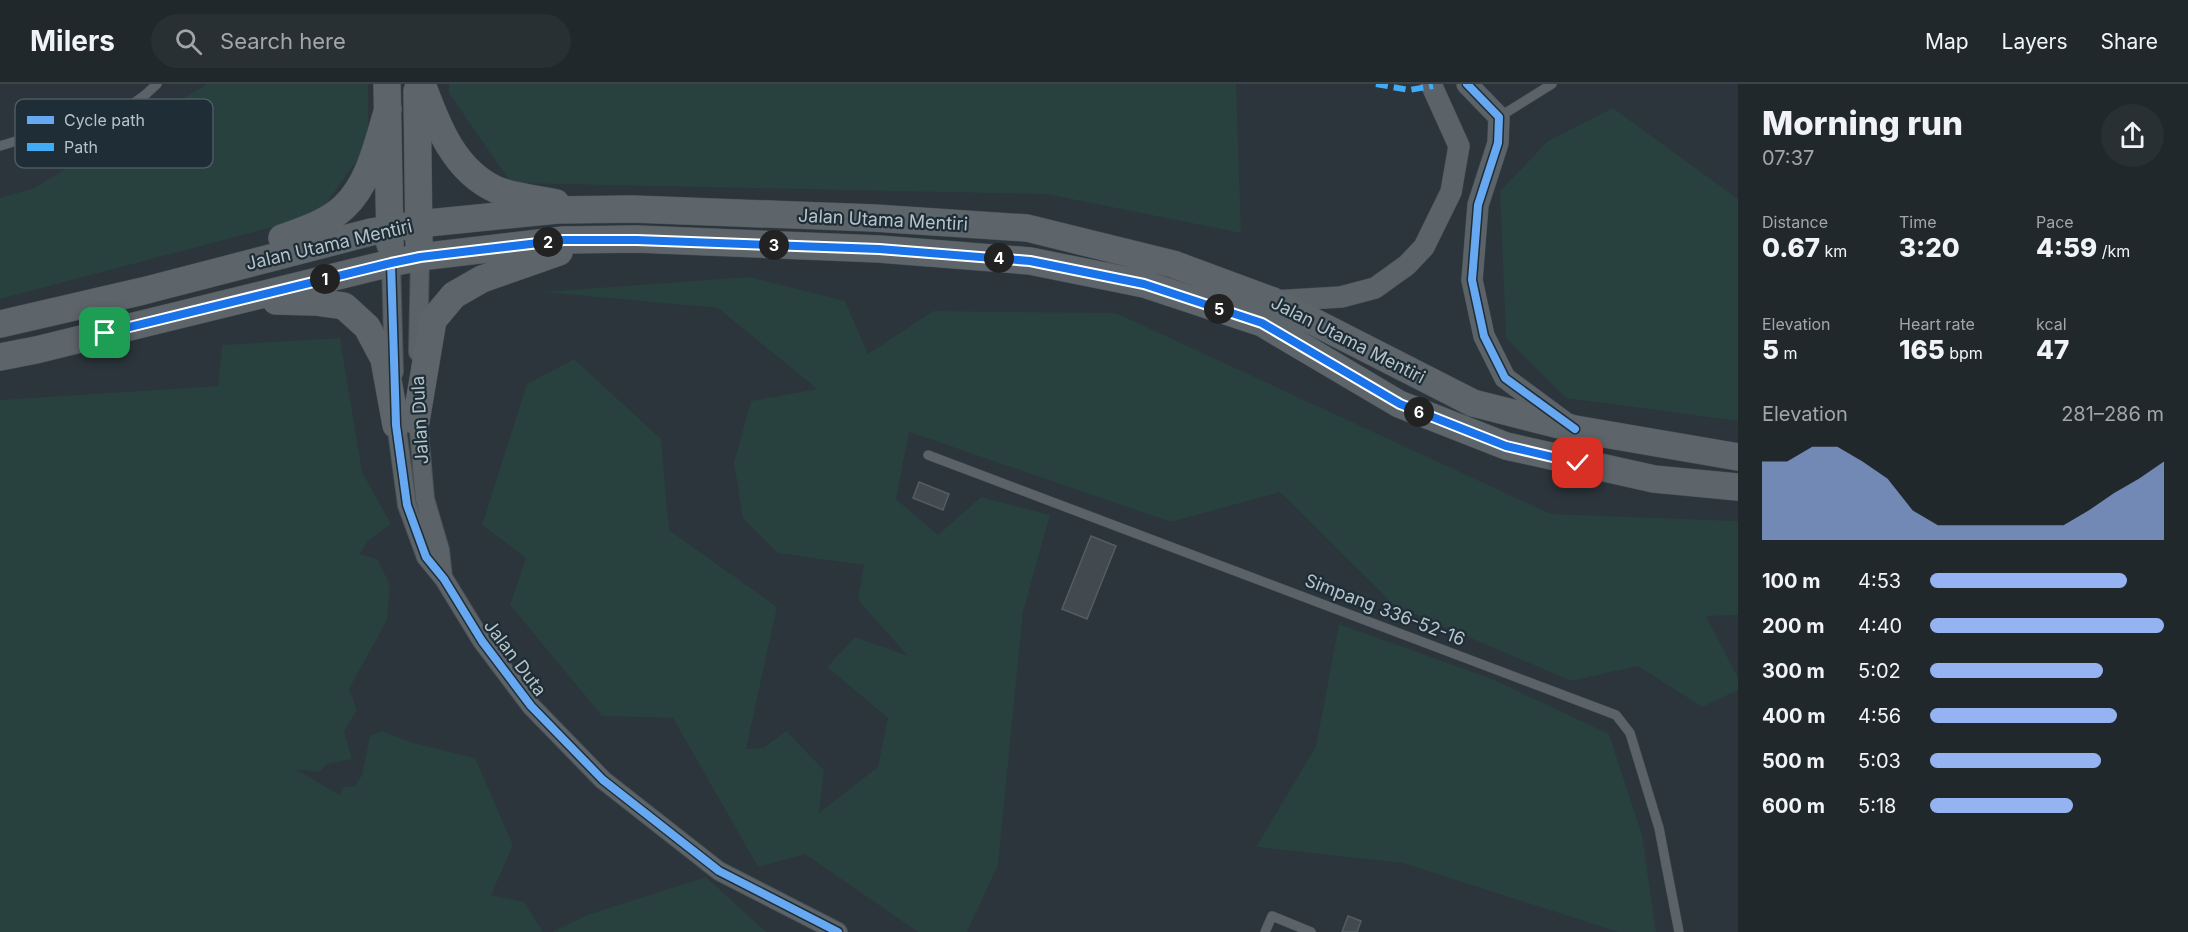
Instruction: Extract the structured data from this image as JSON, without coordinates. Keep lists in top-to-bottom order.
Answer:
{
  "streets": {
    "main road": ["Jalan Utama Mentiri"],
    "street": ["Jalan Dula", "Jalan Duta"],
    "lane": ["Simpang 336-52-16"]
  },
  "crossings": [
    ["Jalan Utama Mentiri", "Jalan Dula"],
    ["Jalan Dula", "Jalan Duta"]
  ],
  "legend": ["Cycle path", "Path"],
  "page": {
    "header": "Milers",
    "search": "Search here",
    "nav": ["Map", "Layers", "Share"],
    "heading": ["Morning run", "07:37"],
    "stats": [
      ["Distance", "0.67 km"],
      ["Time", "3:20"],
      ["Pace", "4:59 /km"],
      ["Elevation", "5 m"],
      ["Heart rate", "165 bpm"],
      ["kcal", "47"]
    ],
    "pins": [
      "2",
      "3",
      "4",
      "1",
      "5",
      "6"
    ],
    "chart": ["Elevation", "281–286 m"],
    "list": [
      {
        "name": "100 m",
        "note": "4:53"
      },
      {
        "name": "200 m",
        "note": "4:40"
      },
      {
        "name": "300 m",
        "note": "5:02"
      },
      {
        "name": "400 m",
        "note": "4:56"
      },
      {
        "name": "500 m",
        "note": "5:03"
      },
      {
        "name": "600 m",
        "note": "5:18"
      }
    ]
  }
}
